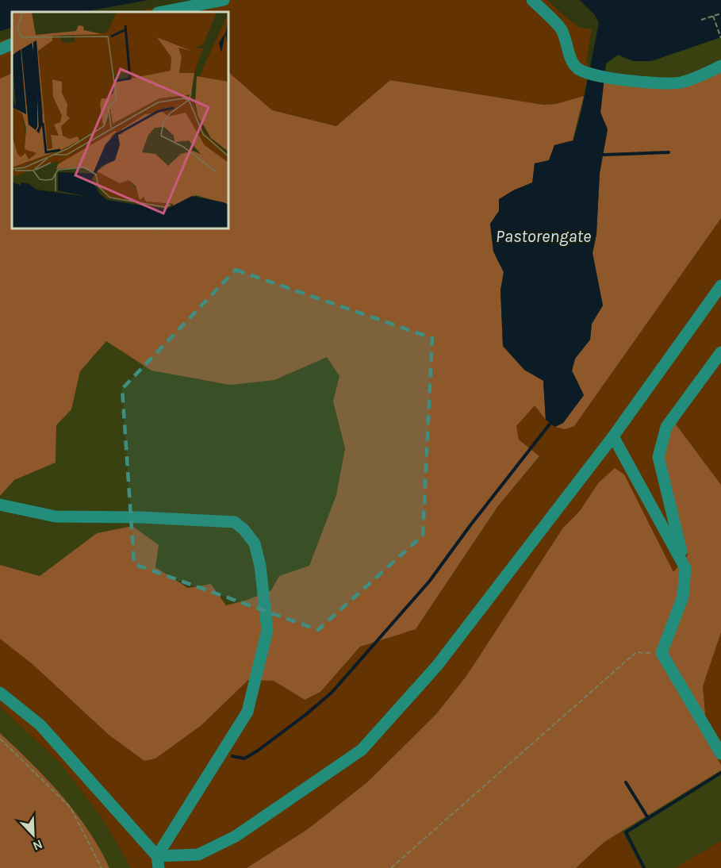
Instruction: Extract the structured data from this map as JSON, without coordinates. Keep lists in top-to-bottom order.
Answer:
{
  "water": ["Pastorengate"],
  "north": "bottom right"
}
